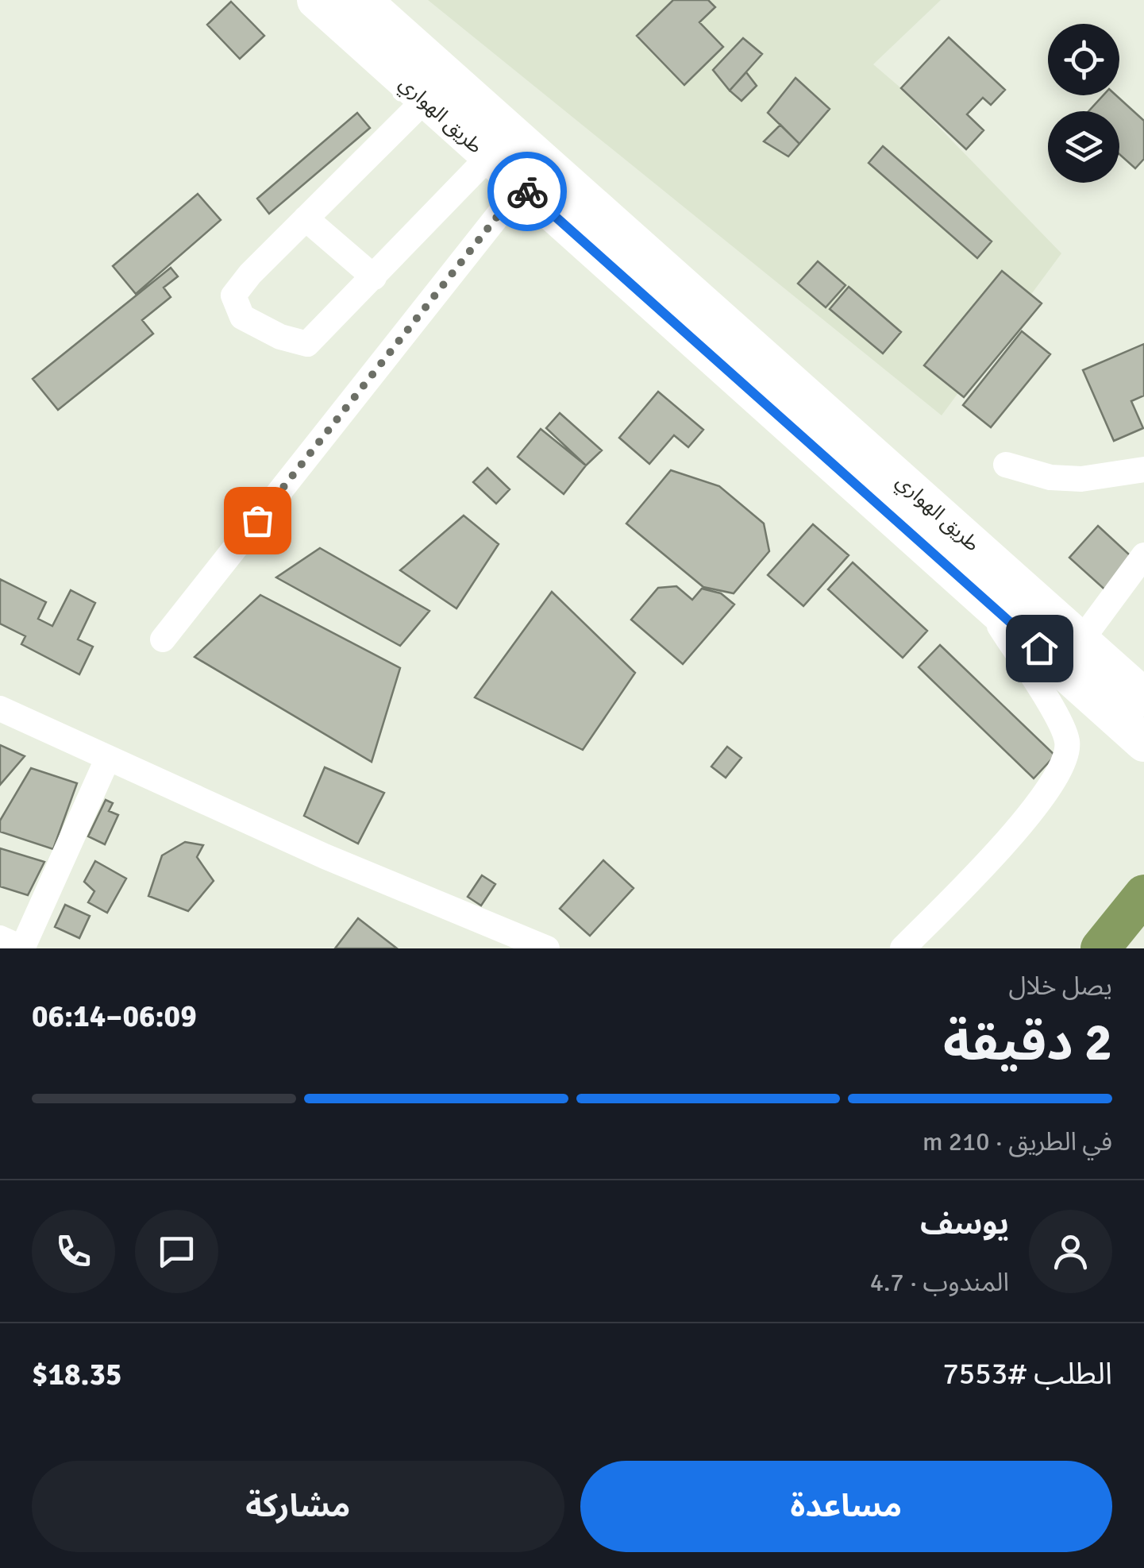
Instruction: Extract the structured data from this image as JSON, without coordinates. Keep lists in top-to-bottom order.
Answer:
{
  "streets": {
    "highway": ["طريق الهواري"]
  },
  "page": {
    "heading": ["2 دقيقة", "يصل خلال", "06:09–06:14"],
    "panel": [
      "يوسف",
      "المندوب · 4.7",
      "الطلب #7553",
      "$18.35"
    ],
    "bar": "في الطريق · 210 m",
    "buttons": ["مساعدة", "مشاركة"]
  }
}
